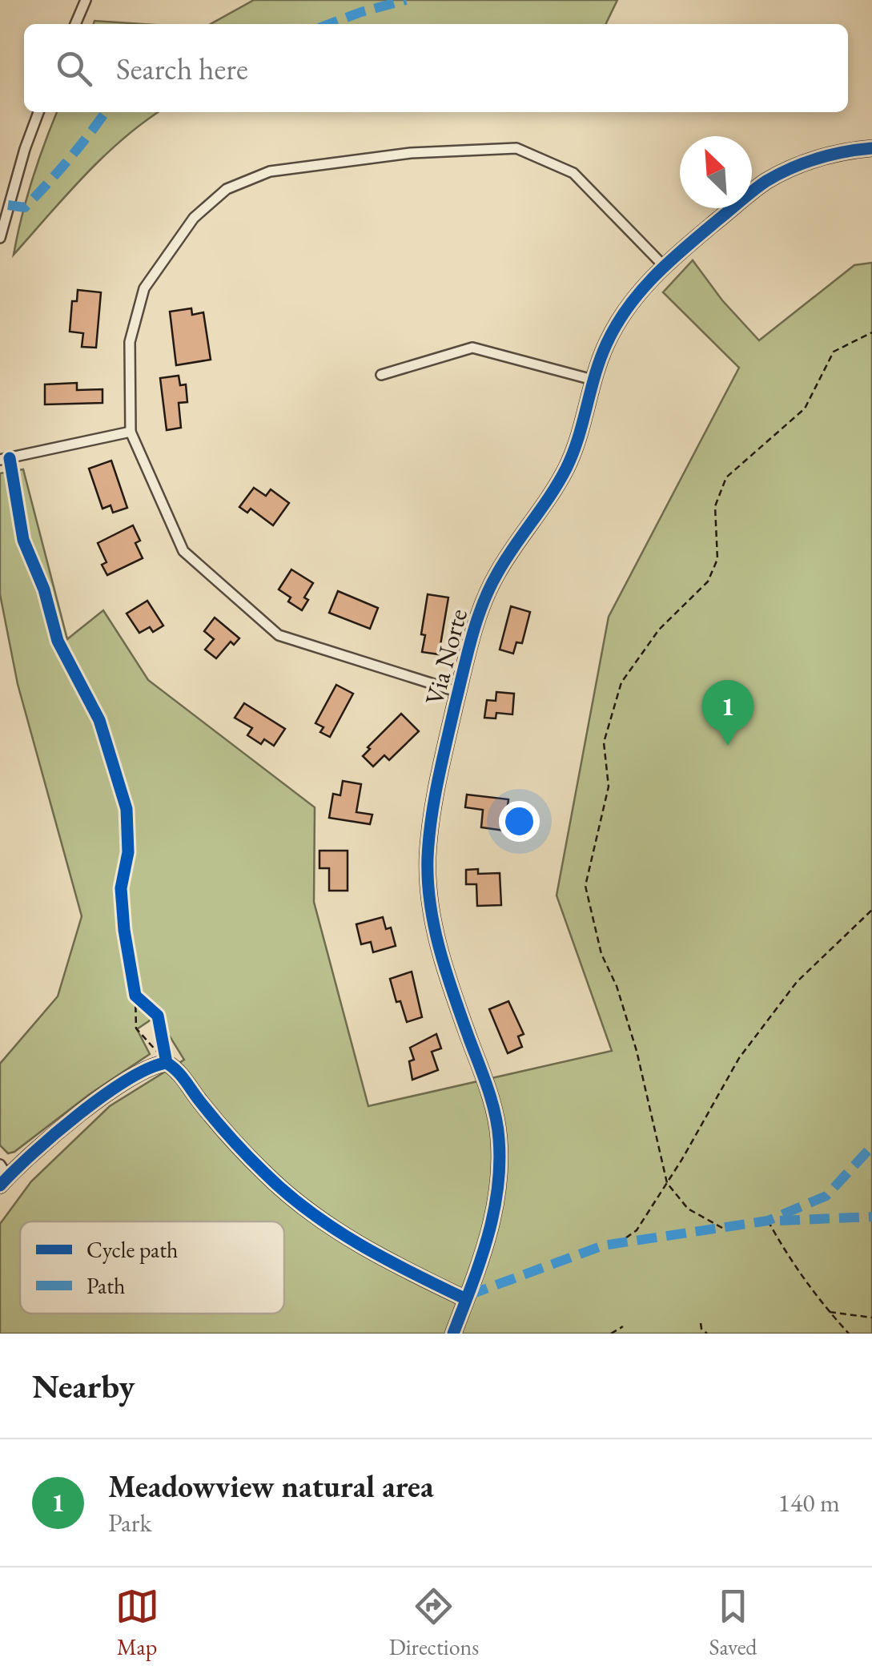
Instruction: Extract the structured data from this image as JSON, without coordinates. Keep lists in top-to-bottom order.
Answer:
{
  "streets": {
    "street": ["Via Norte"]
  },
  "legend": ["Cycle path", "Path"],
  "north": "top left",
  "page": {
    "search": "Search here",
    "pins": "1",
    "heading": "Nearby",
    "list": [
      {
        "mark": "1",
        "name": "Meadowview natural area",
        "note": "Park",
        "value": "140 m"
      }
    ],
    "nav": ["Map", "Directions", "Saved"]
  }
}
